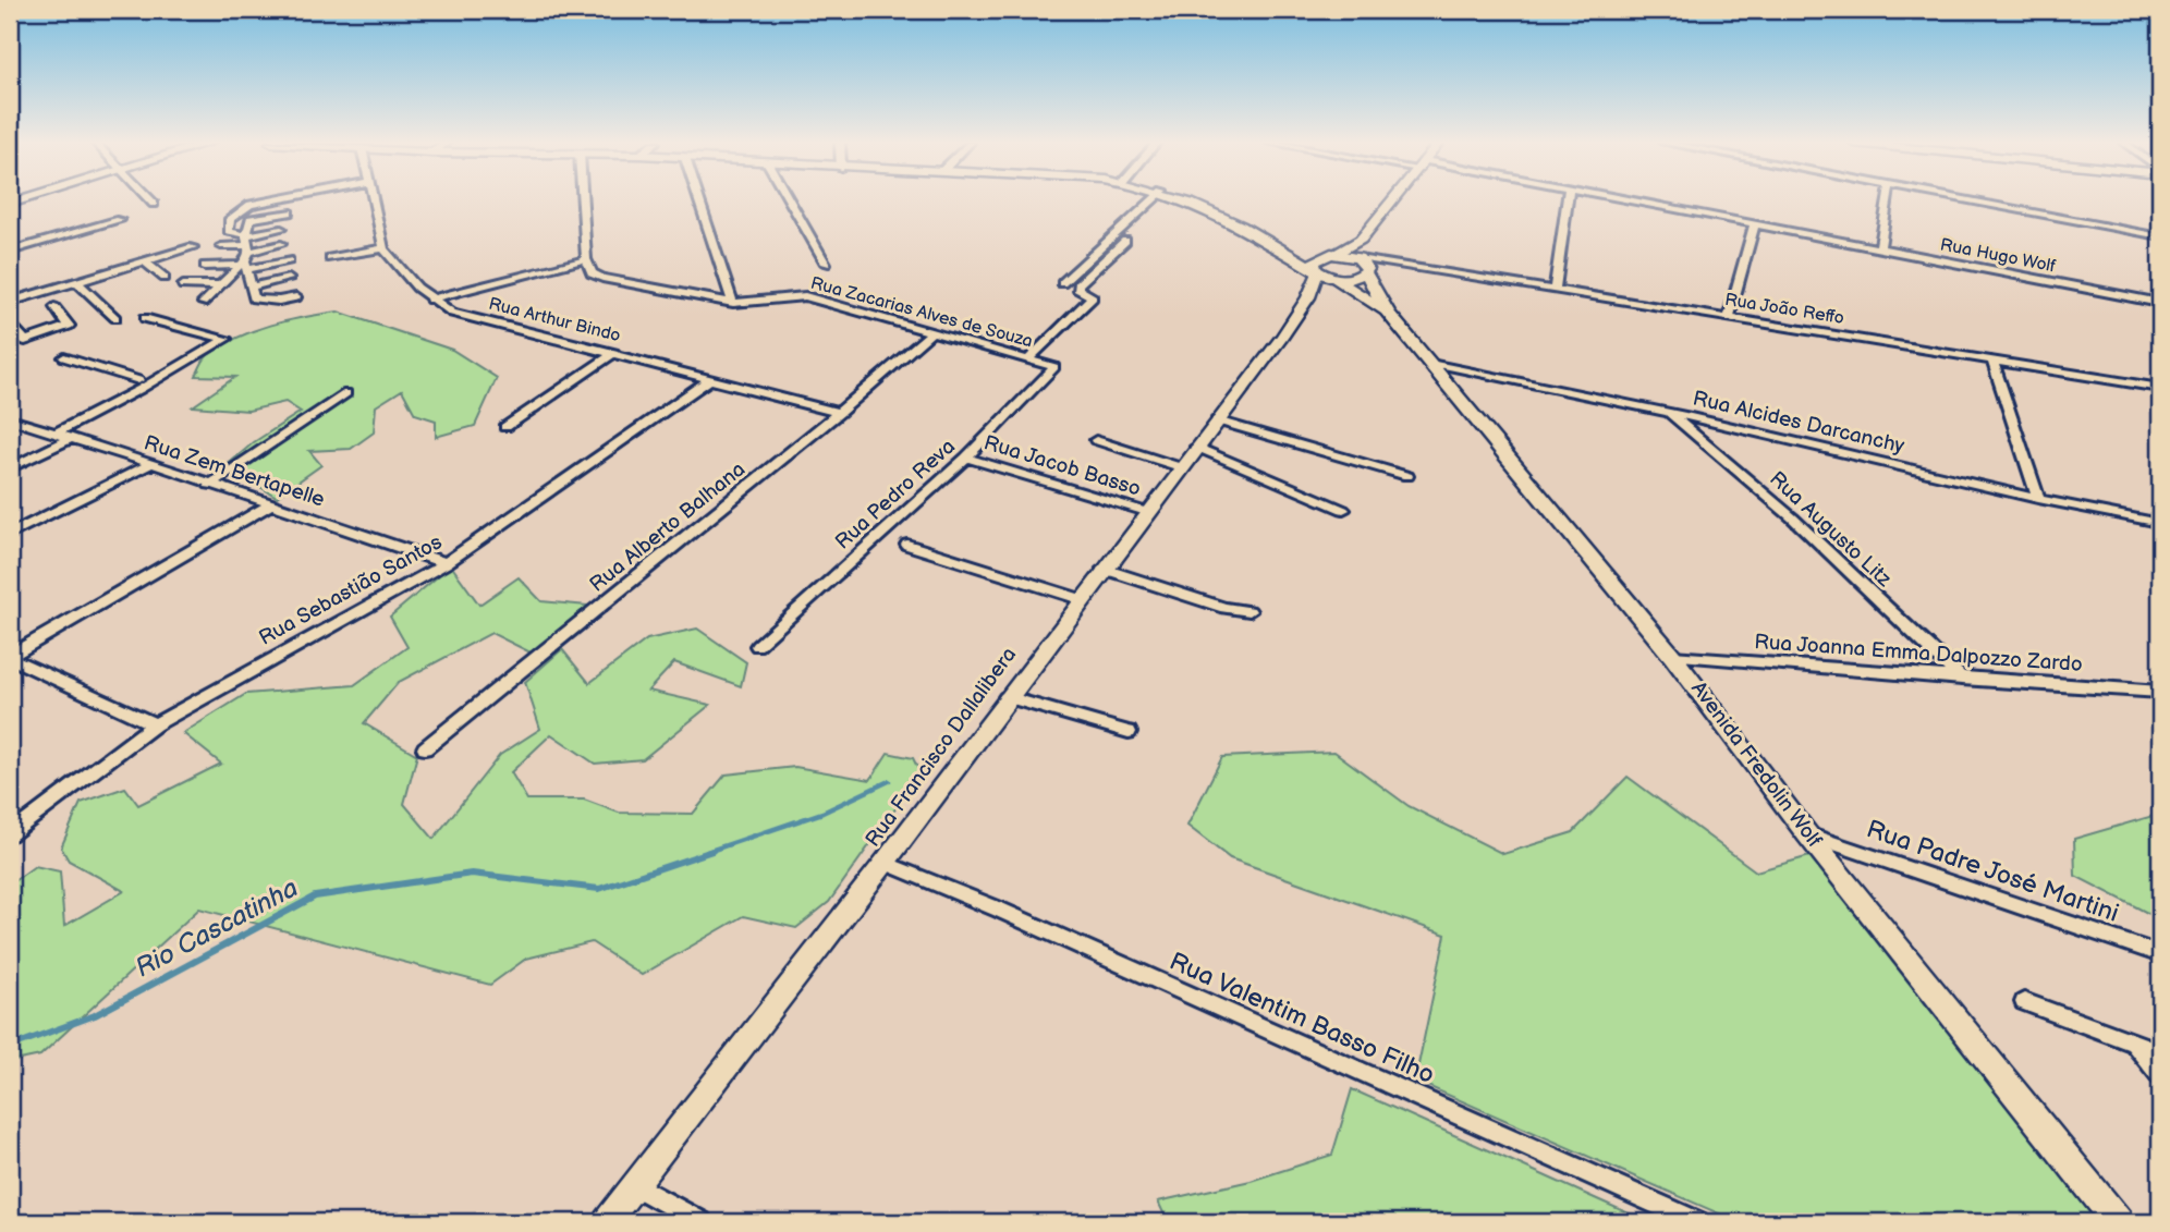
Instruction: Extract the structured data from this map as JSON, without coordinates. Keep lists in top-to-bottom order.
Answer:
{
  "streets": {
    "main road": ["Avenida Fredolin Wolf"],
    "street": [
      "Rua Hugo Wolf",
      "Rua João Reffo",
      "Rua Zacarias Alves de Souza",
      "Rua Arthur Bindo",
      "Rua Alcides Darcanchy",
      "Rua Jacob Basso",
      "Rua Zem Bertapelle",
      "Rua Pedro Reva",
      "Rua Alberto Balhana",
      "Rua Augusto Litz",
      "Rua Sebastião Santos",
      "Rua Joanna Emma Dalpozzo Zardo",
      "Rua Francisco Dallalibera",
      "Rua Padre José Martini",
      "Rua Valentim Basso Filho"
    ]
  },
  "crossings": [
    ["Rua João Reffo", "Avenida Fredolin Wolf"],
    ["Rua Zacarias Alves de Souza", "Rua Pedro Reva"],
    ["Rua Zacarias Alves de Souza", "Rua Alberto Balhana"],
    ["Rua Arthur Bindo", "Rua Alberto Balhana"],
    ["Rua Arthur Bindo", "Rua Sebastião Santos"],
    ["Rua Alcides Darcanchy", "Rua Augusto Litz"],
    ["Rua Alcides Darcanchy", "Avenida Fredolin Wolf"],
    ["Rua Jacob Basso", "Rua Pedro Reva"],
    ["Rua Jacob Basso", "Rua Francisco Dallalibera"],
    ["Rua Zem Bertapelle", "Rua Sebastião Santos"],
    ["Rua Augusto Litz", "Rua Joanna Emma Dalpozzo Zardo"],
    ["Rua Joanna Emma Dalpozzo Zardo", "Avenida Fredolin Wolf"],
    ["Rua Francisco Dallalibera", "Avenida Fredolin Wolf"],
    ["Rua Francisco Dallalibera", "Rua Valentim Basso Filho"],
    ["Avenida Fredolin Wolf", "Rua Padre José Martini"]
  ],
  "water": ["Rio Cascatinha"]
}
